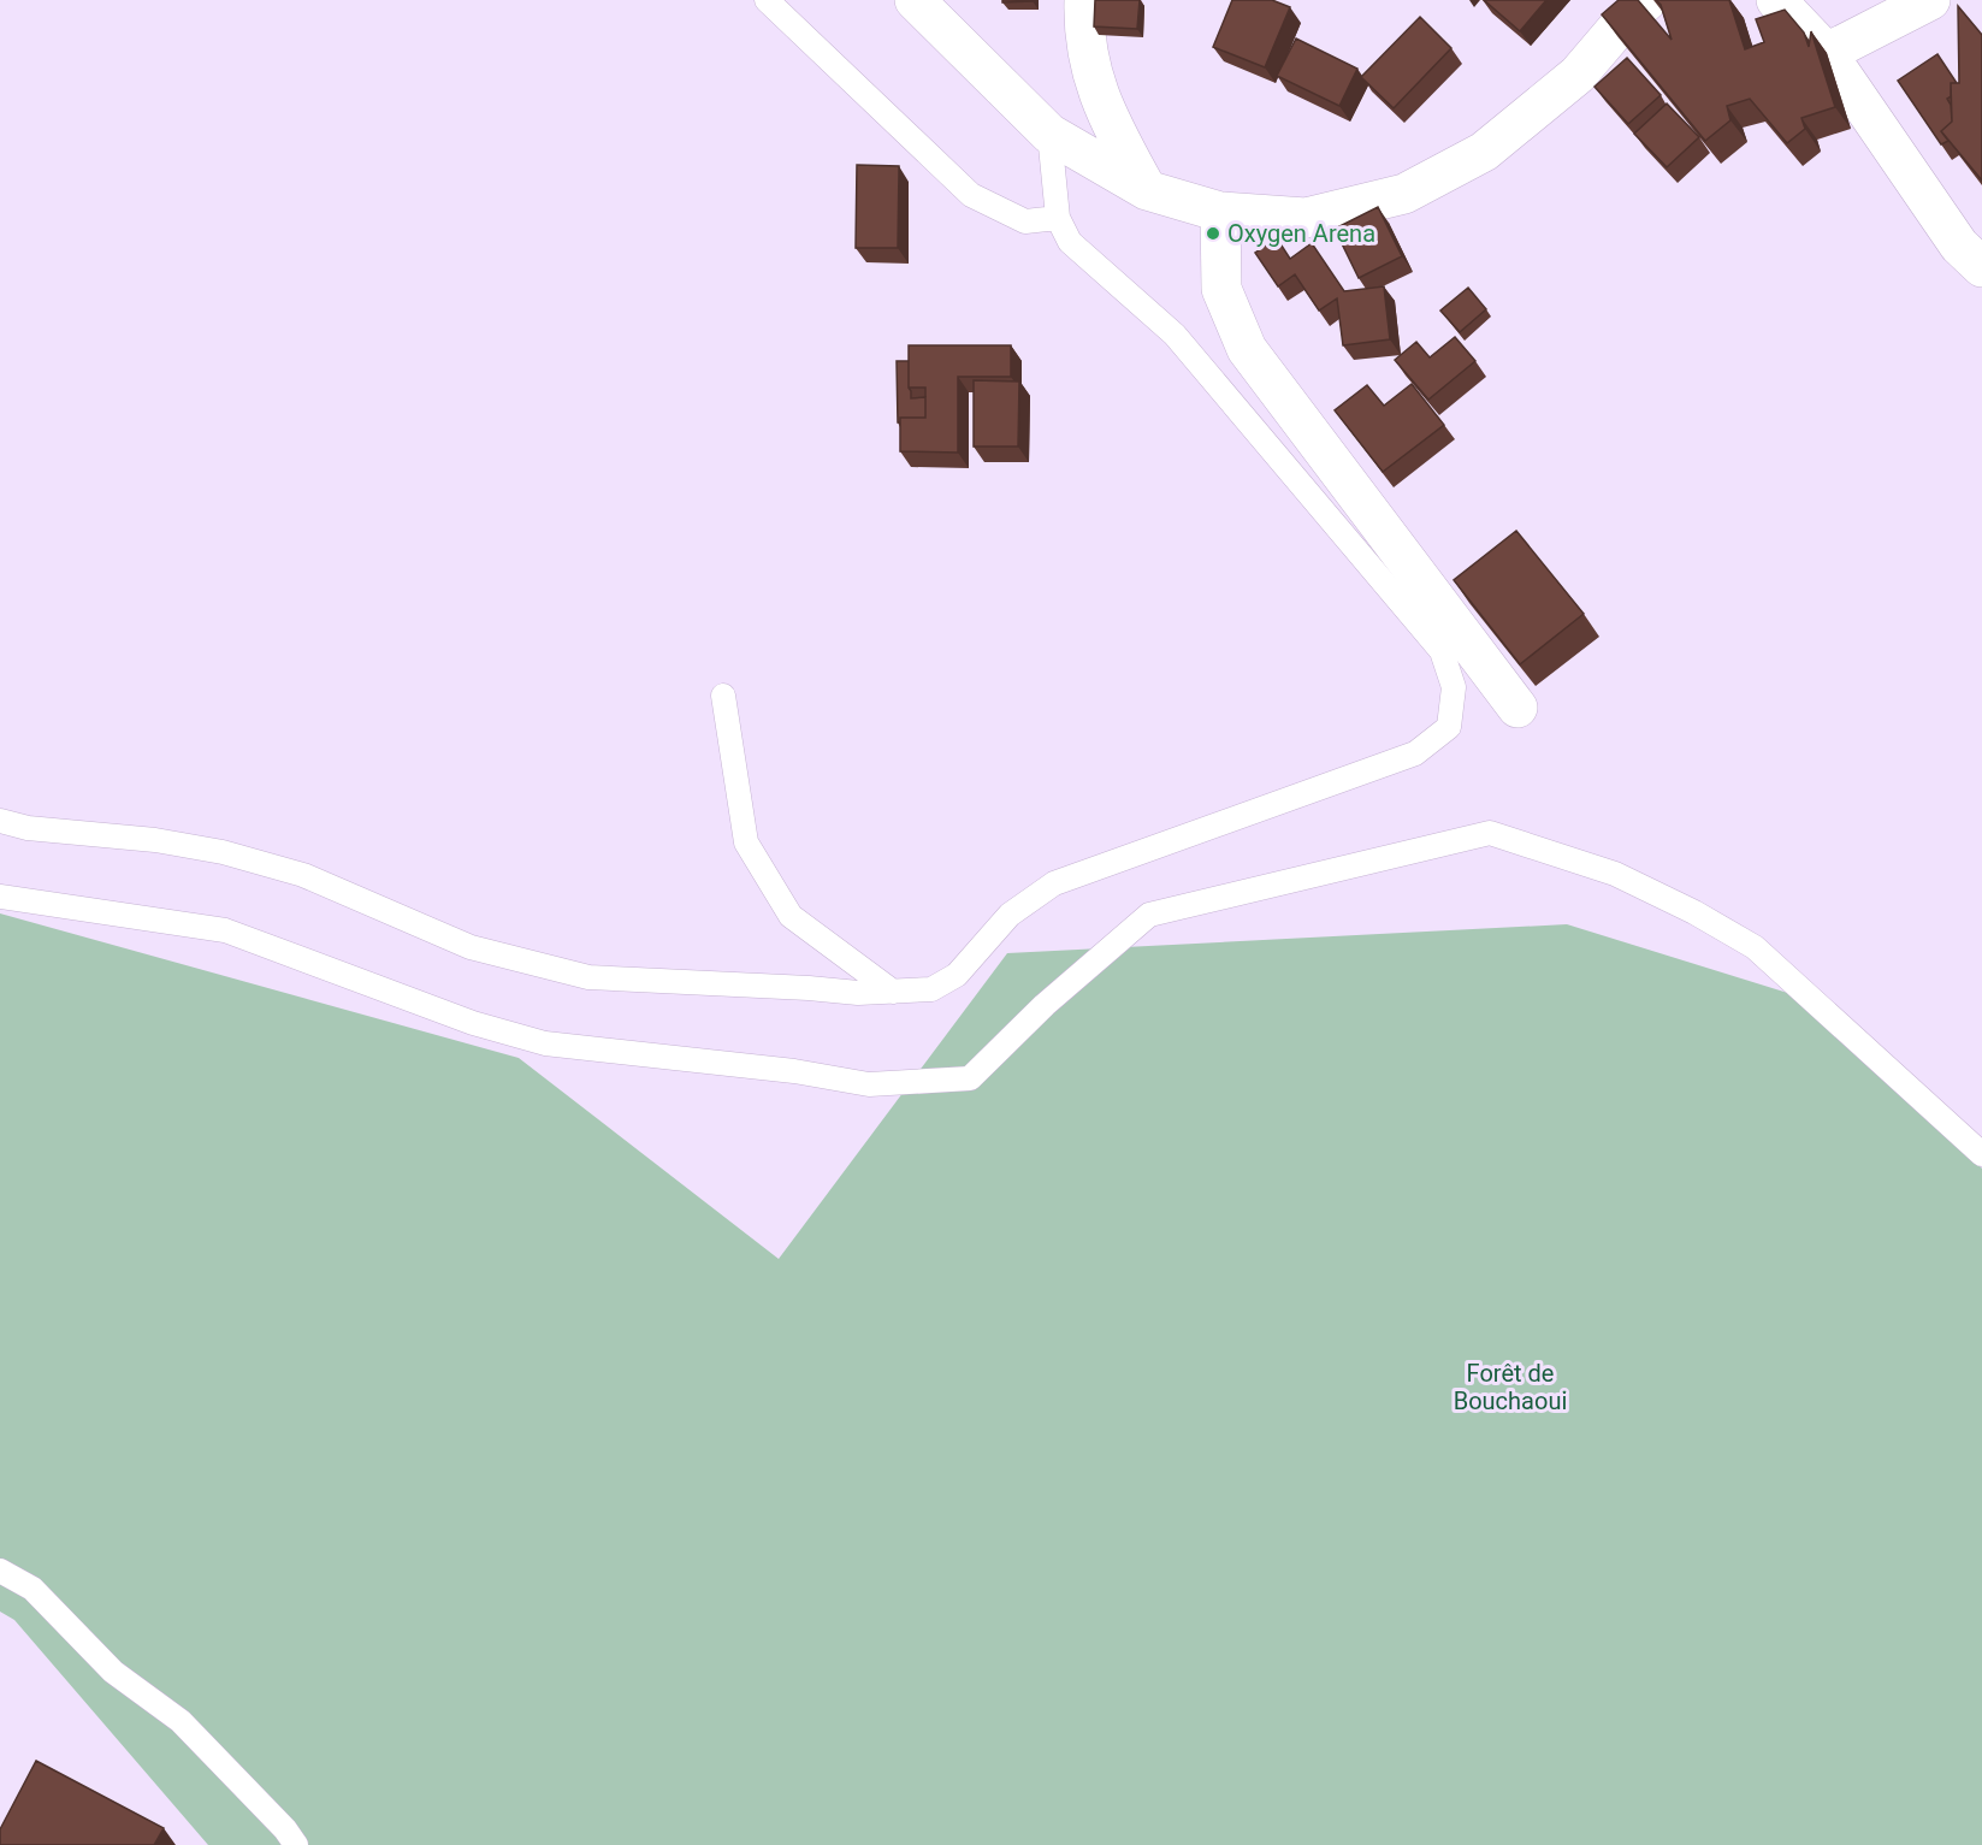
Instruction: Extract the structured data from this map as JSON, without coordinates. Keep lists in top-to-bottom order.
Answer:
{
  "parks": ["Forêt de Bouchaoui"],
  "places": ["Oxygen Arena"]
}
